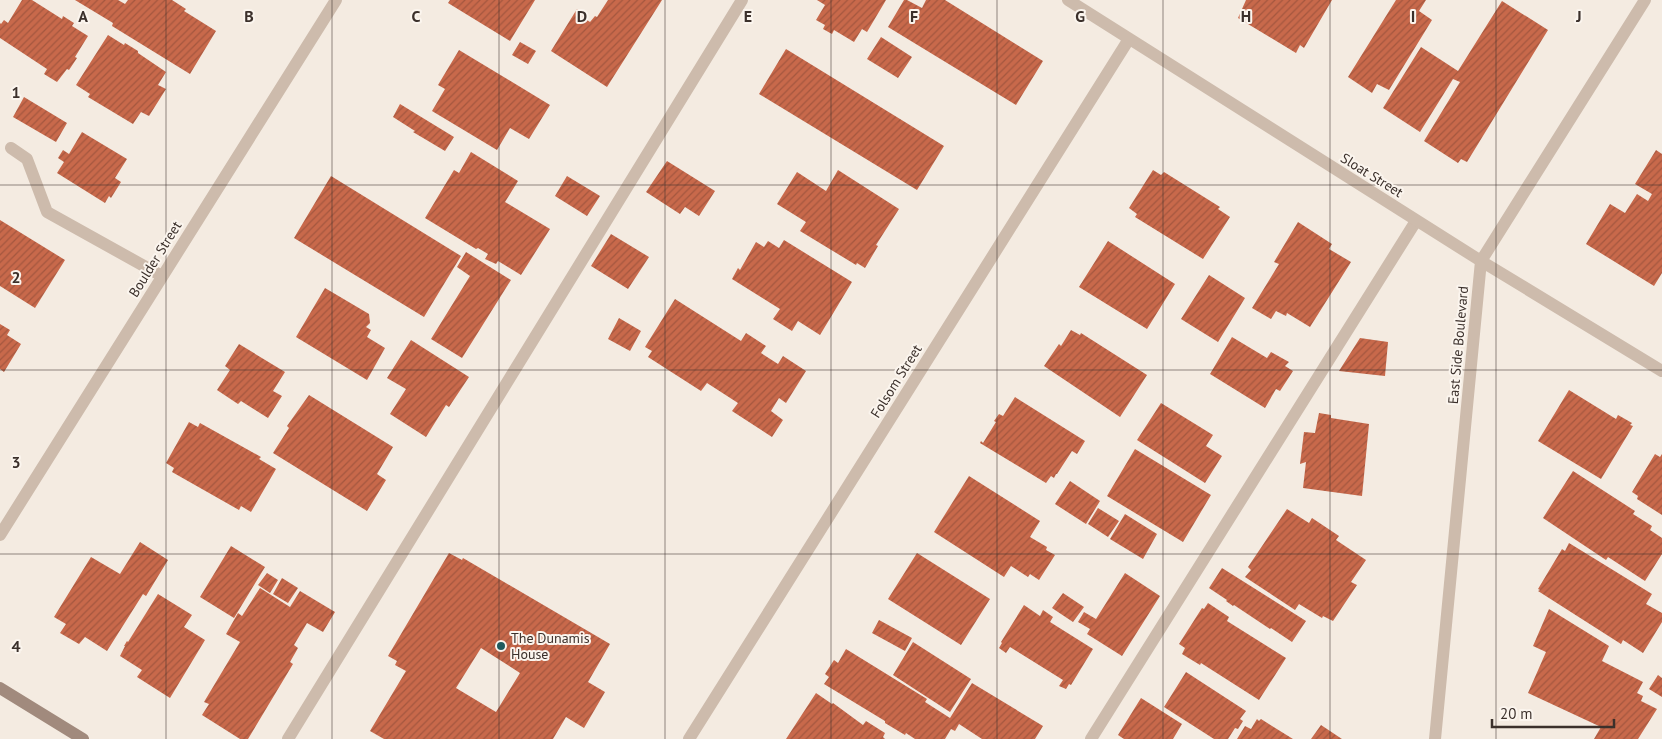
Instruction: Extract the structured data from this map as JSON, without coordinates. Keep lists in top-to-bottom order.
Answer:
{
  "streets": {
    "street": [
      "Sloat Street",
      "Boulder Street",
      "East Side Boulevard",
      "Folsom Street"
    ]
  },
  "crossings": [
    ["Sloat Street", "East Side Boulevard"],
    ["Sloat Street", "Folsom Street"]
  ],
  "places": ["The Dunamis House"],
  "scale_bar": "20 m",
  "grid": {
    "columns": [
      "A",
      "B",
      "C",
      "D",
      "E",
      "F",
      "G",
      "H",
      "I",
      "J"
    ],
    "rows": [
      "1",
      "2",
      "3",
      "4"
    ]
  }
}
